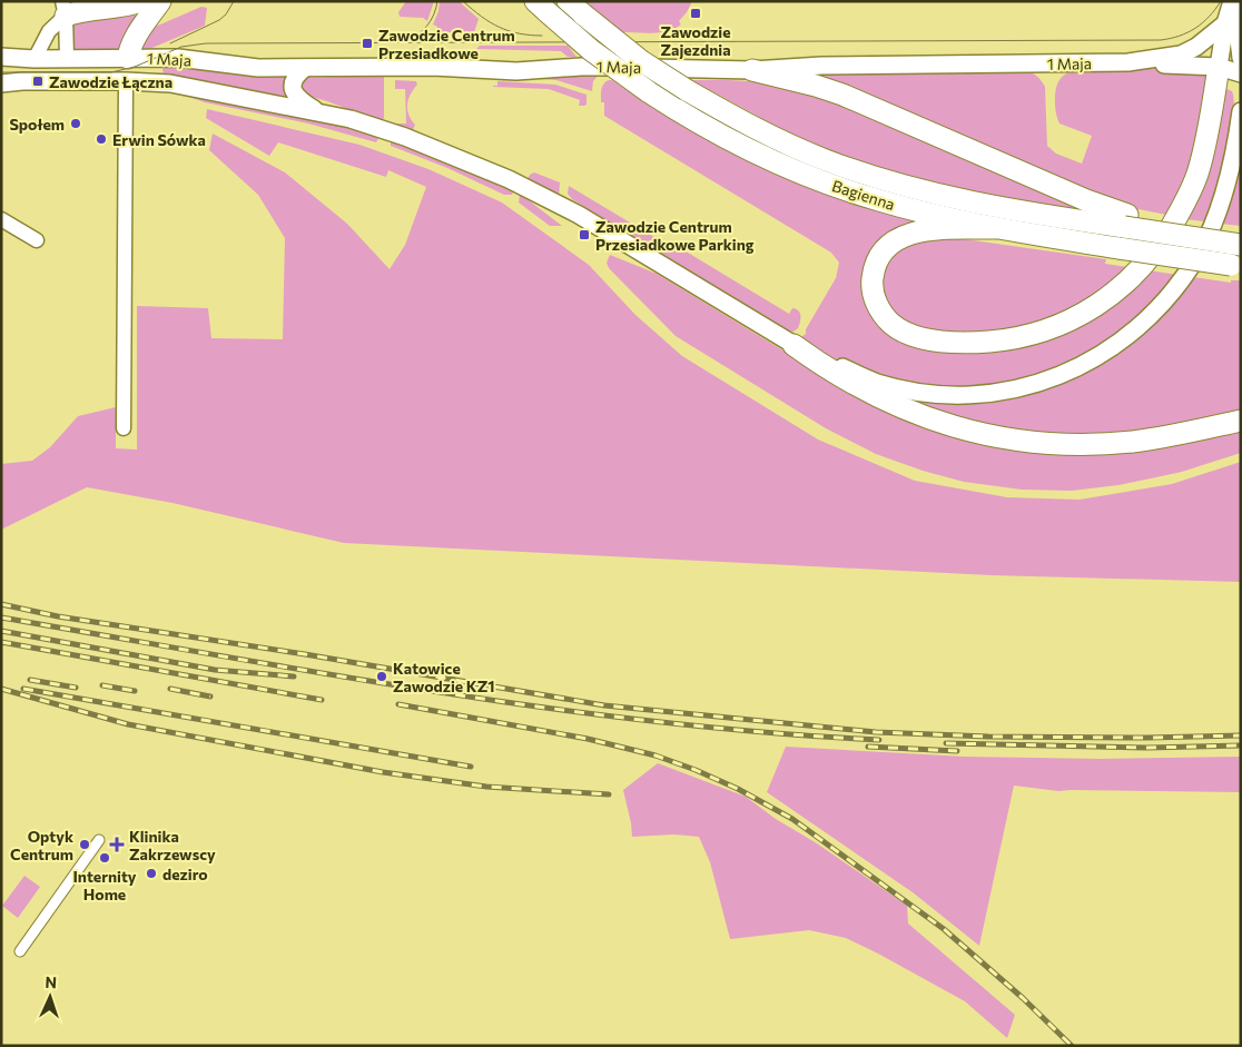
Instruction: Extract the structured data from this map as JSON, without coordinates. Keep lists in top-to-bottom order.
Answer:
{
  "streets": {
    "main road": ["Bagienna"],
    "street": ["1 Maja"]
  },
  "places": {
    "transit": [
      "Zawodzie Zajezdnia",
      "Zawodzie Centrum Przesiadkowe",
      "Zawodzie Łączna",
      "Zawodzie Centrum Przesiadkowe Parking"
    ],
    "other": [
      "Społem",
      "Erwin Sówka",
      "Katowice Zawodzie KZ1",
      "Optyk Centrum",
      "Internity Home",
      "deziro"
    ],
    "health": ["Klinika Zakrzewscy"]
  },
  "north": "top"
}
